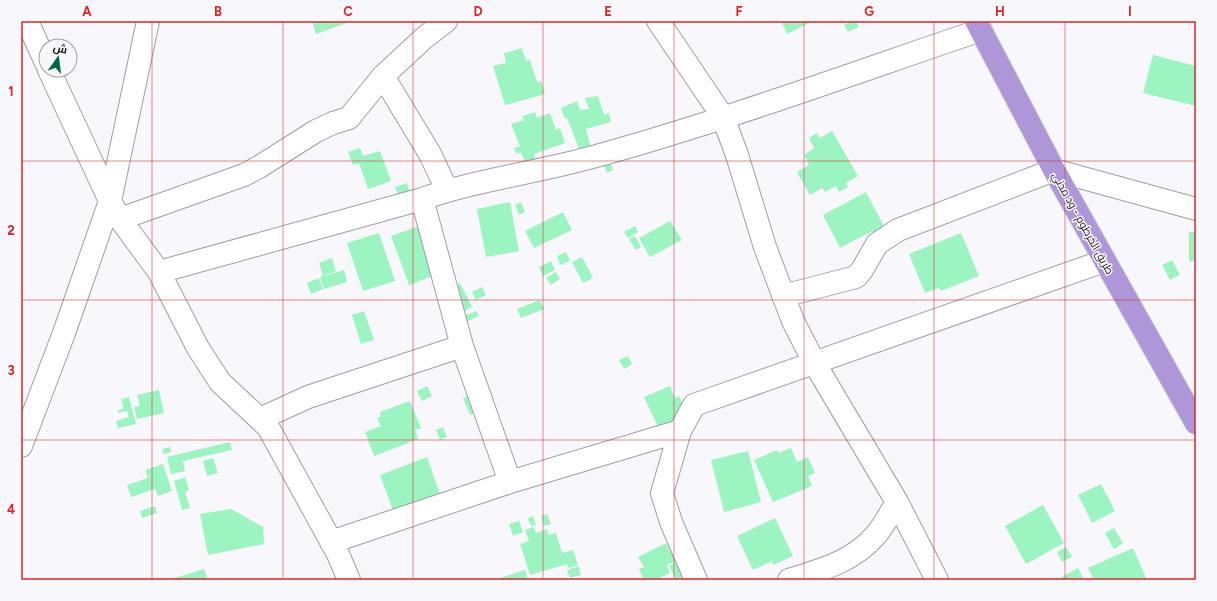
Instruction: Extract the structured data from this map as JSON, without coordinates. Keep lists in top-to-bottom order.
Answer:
{
  "streets": {
    "highway": ["طريق الخرطوم - ود مدني"]
  },
  "north": "top",
  "grid": {
    "columns": [
      "A",
      "B",
      "C",
      "D",
      "E",
      "F",
      "G",
      "H",
      "I"
    ],
    "rows": [
      "1",
      "2",
      "3",
      "4"
    ]
  }
}
